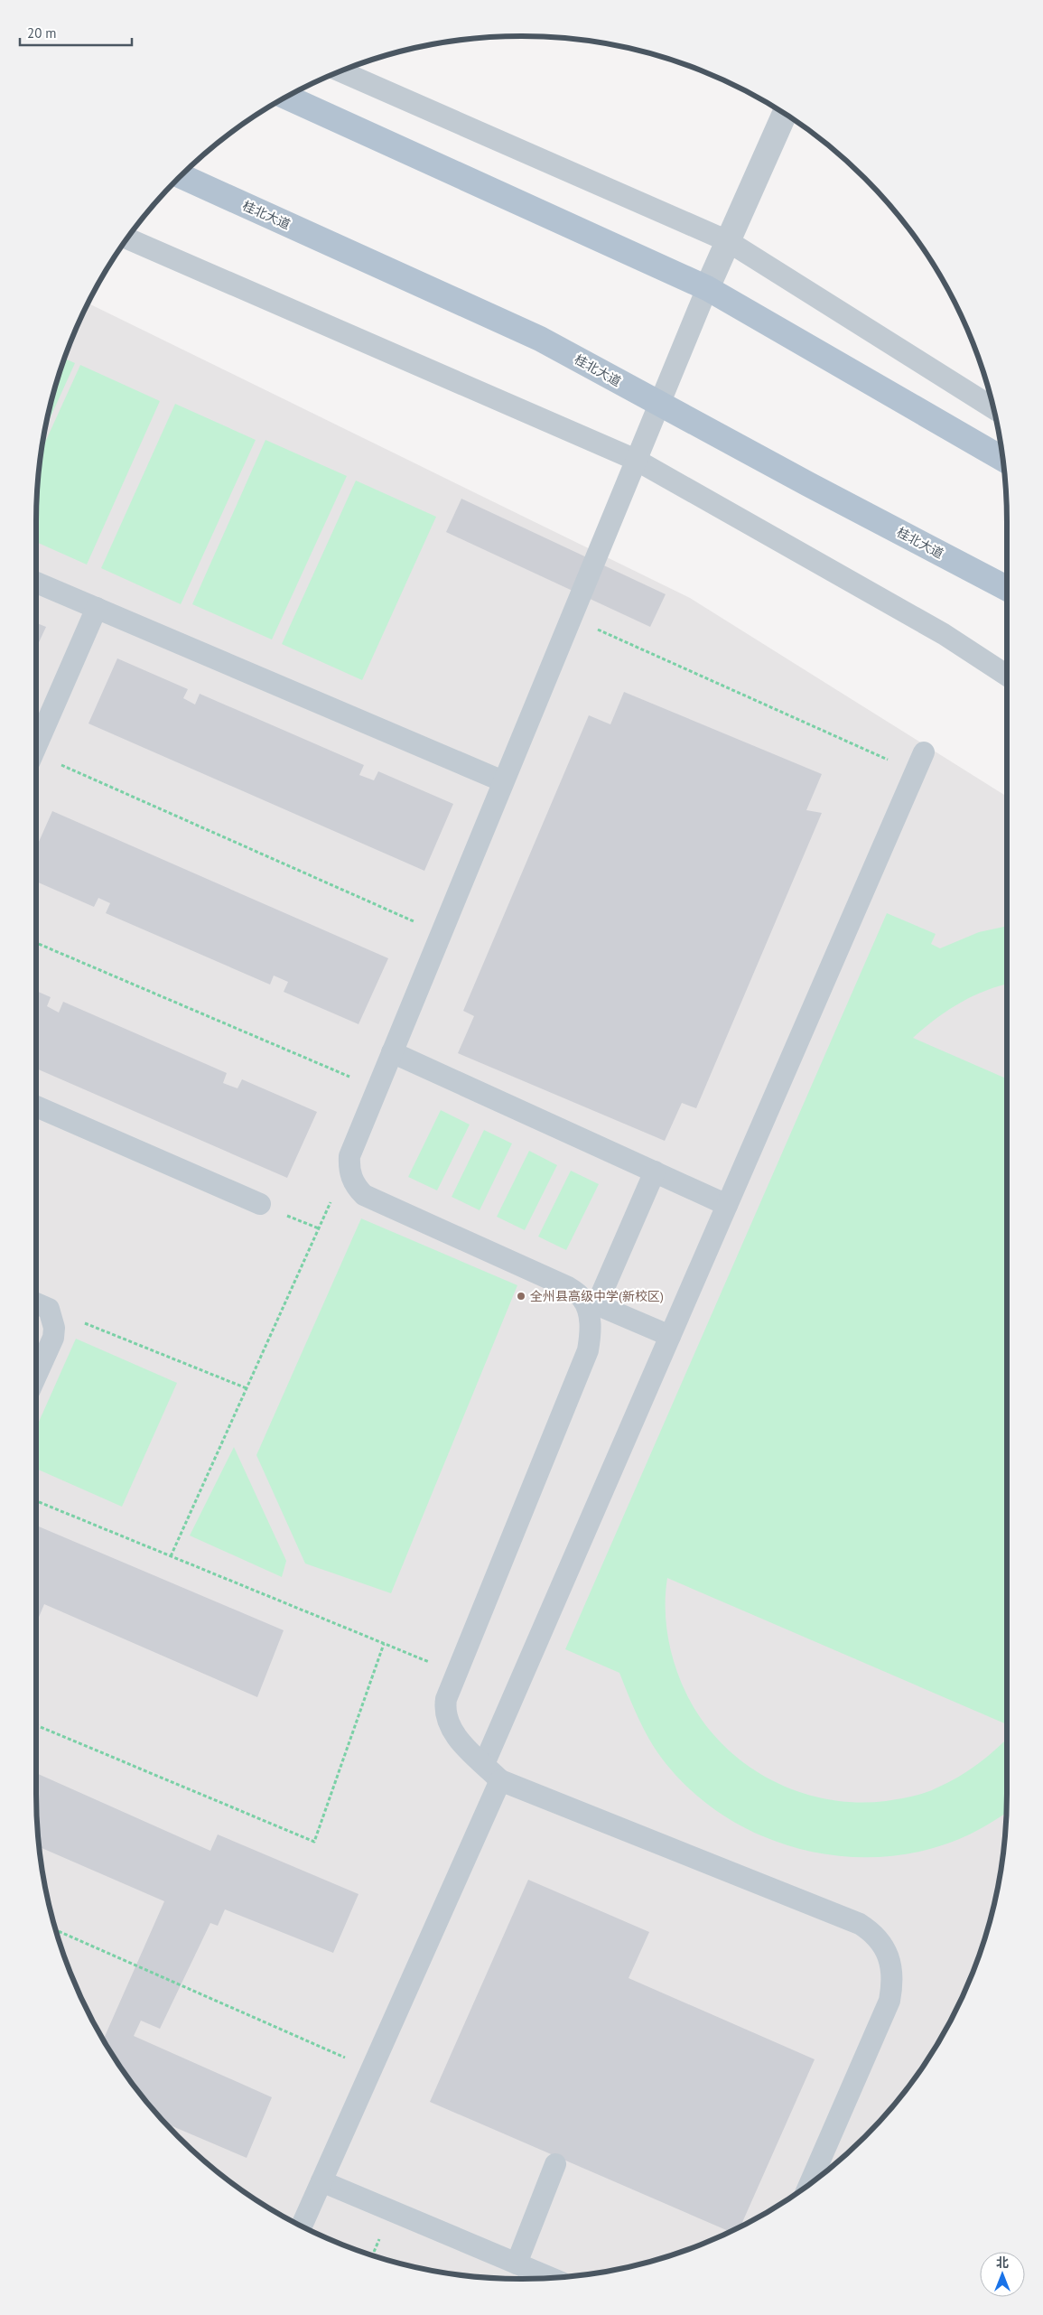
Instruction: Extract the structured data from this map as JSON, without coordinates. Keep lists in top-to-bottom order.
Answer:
{
  "streets": {
    "main road": ["桂北大道"]
  },
  "places": ["全州县高级中学(新校区)"],
  "scale_bar": "20 m",
  "north": "top"
}
